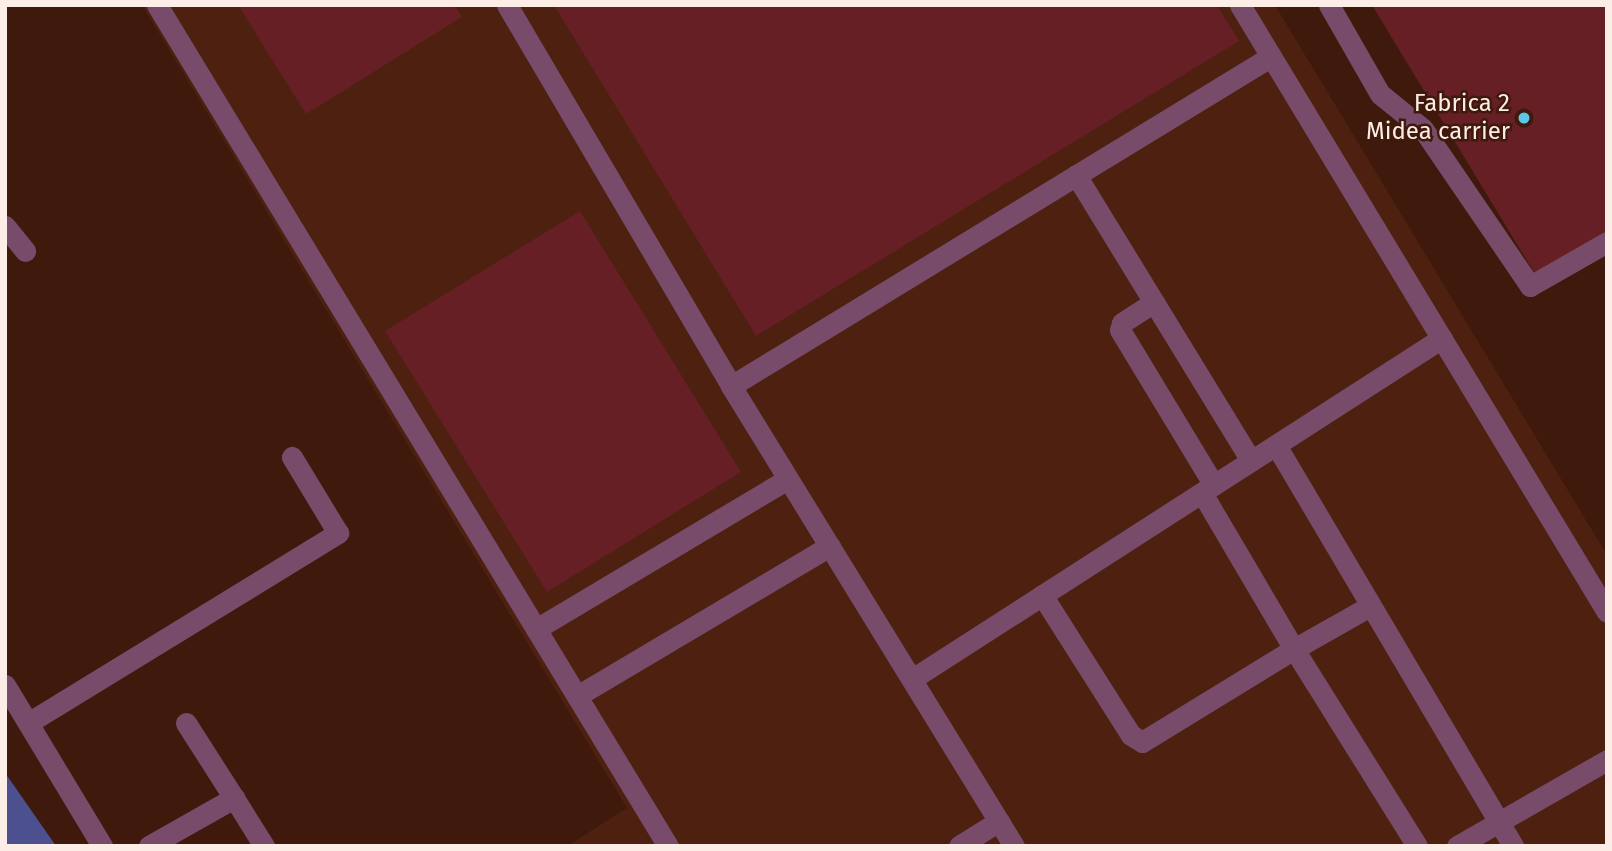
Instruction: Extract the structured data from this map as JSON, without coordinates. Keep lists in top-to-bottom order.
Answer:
{
  "places": ["Fabrica 2 Midea carrier"]
}
